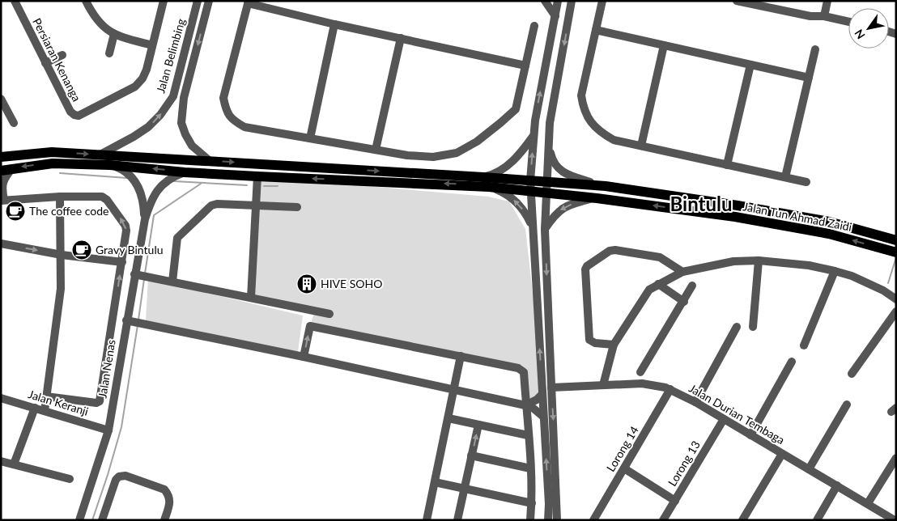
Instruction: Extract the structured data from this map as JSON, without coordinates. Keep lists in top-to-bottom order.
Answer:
{
  "streets": {
    "main road": ["Jalan Tun Ahmad Zaidi"],
    "street": [
      "Jalan Belimbing",
      "Persiaran Kenanga",
      "Jalan Nenas",
      "Jalan Keranji",
      "Jalan Durian Tembaga",
      "Lorong 14",
      "Lorong 13"
    ]
  },
  "crossings": [
    ["Jalan Nenas", "Jalan Keranji"],
    ["Jalan Durian Tembaga", "Lorong 14"],
    ["Jalan Durian Tembaga", "Lorong 13"]
  ],
  "districts": ["Bintulu"],
  "places": {
    "cafe": ["The coffee code", "Gravy Bintulu"],
    "building": ["HIVE SOHO"]
  },
  "north": "bottom left"
}
